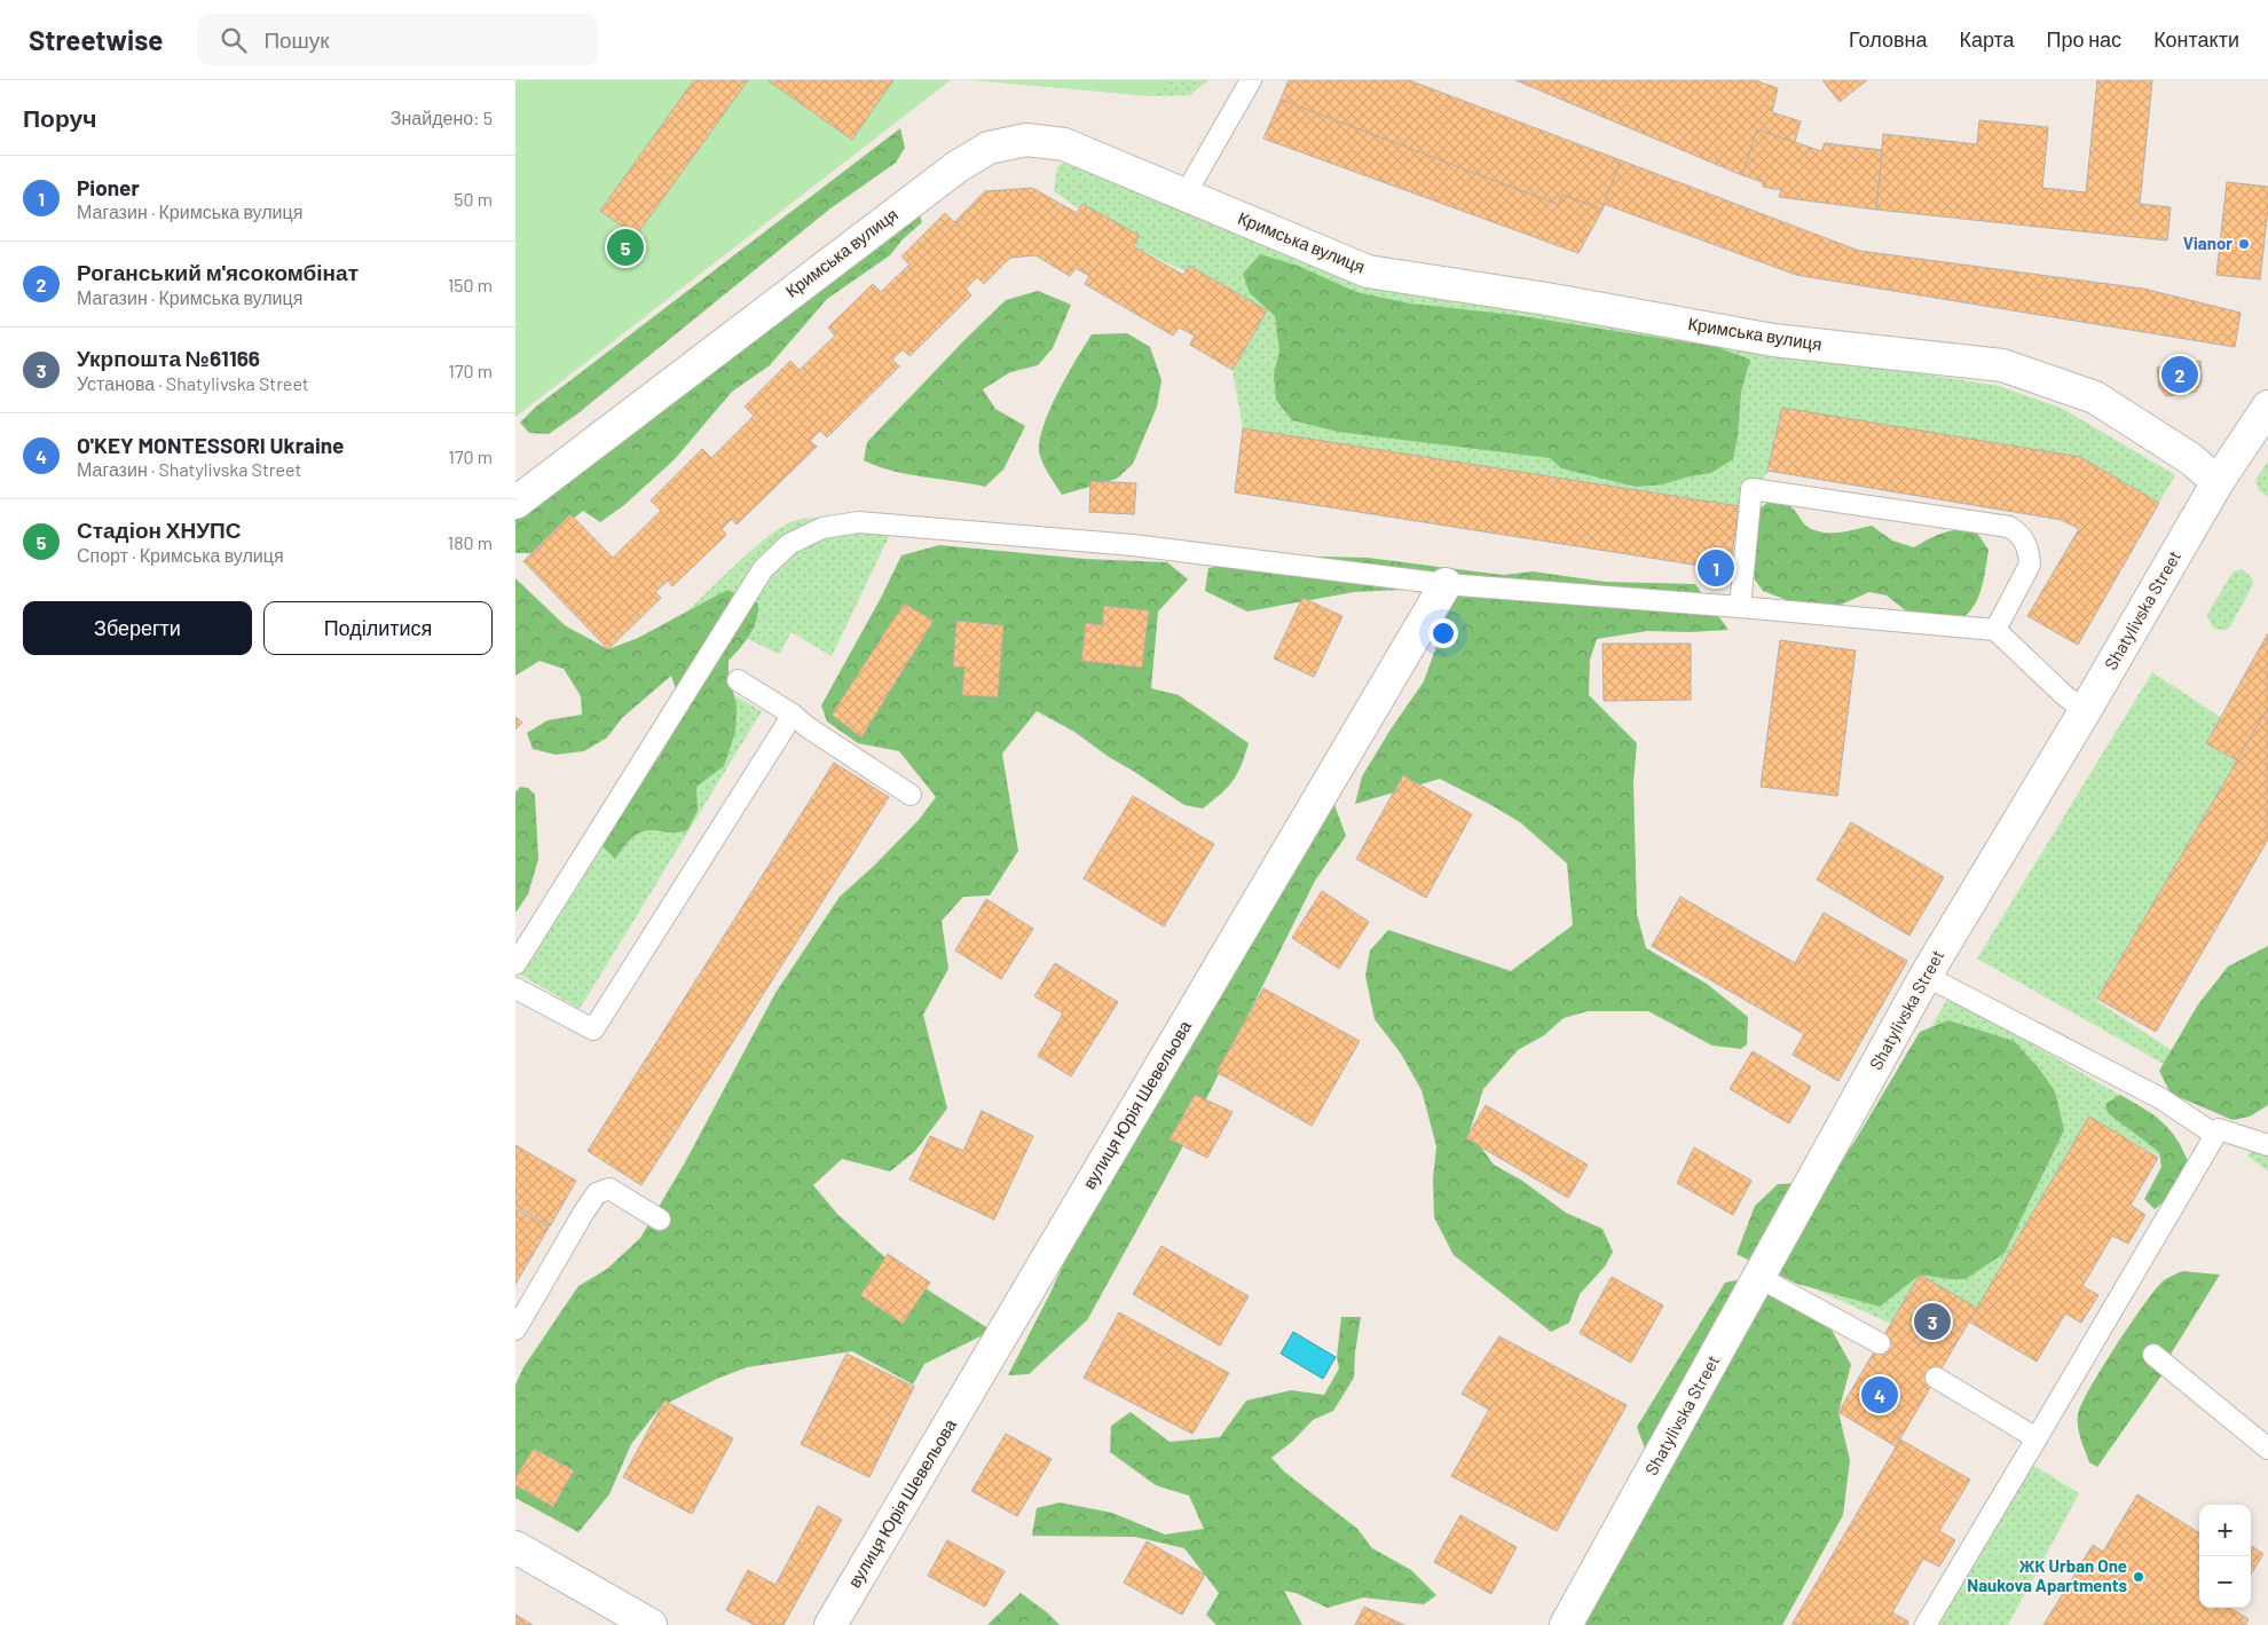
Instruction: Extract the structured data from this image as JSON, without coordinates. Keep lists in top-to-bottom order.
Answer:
{
  "streets": {
    "street": ["Кримська вулиця", "Shatylivska Street", "вулиця Юрія Шевельова"]
  },
  "crossings": [
    ["Кримська вулиця", "Shatylivska Street"]
  ],
  "places": ["Vianor", "ЖК Urban One Naukova Apartments"],
  "page": {
    "header": "Streetwise",
    "search": "Пошук",
    "nav": [
      "Головна",
      "Карта",
      "Про нас",
      "Контакти"
    ],
    "heading": ["Поруч", "Знайдено: 5"],
    "list": [
      {
        "mark": "1",
        "name": "Pioner",
        "note": "Магазин · Кримська вулиця",
        "value": "50 m"
      },
      {
        "mark": "2",
        "name": "Роганський м'ясокомбінат",
        "note": "Магазин · Кримська вулиця",
        "value": "150 m"
      },
      {
        "mark": "3",
        "name": "Укрпошта №61166",
        "note": "Установа · Shatylivska Street",
        "value": "170 m"
      },
      {
        "mark": "4",
        "name": "O'KEY MONTESSORI Ukraine",
        "note": "Магазин · Shatylivska Street",
        "value": "170 m"
      },
      {
        "mark": "5",
        "name": "Стадіон ХНУПС",
        "note": "Спорт · Кримська вулиця",
        "value": "180 m"
      }
    ],
    "pins": [
      "5",
      "2",
      "1",
      "3",
      "4"
    ],
    "buttons": ["Зберегти", "Поділитися"],
    "map_buttons": ["+", "−"]
  }
}
